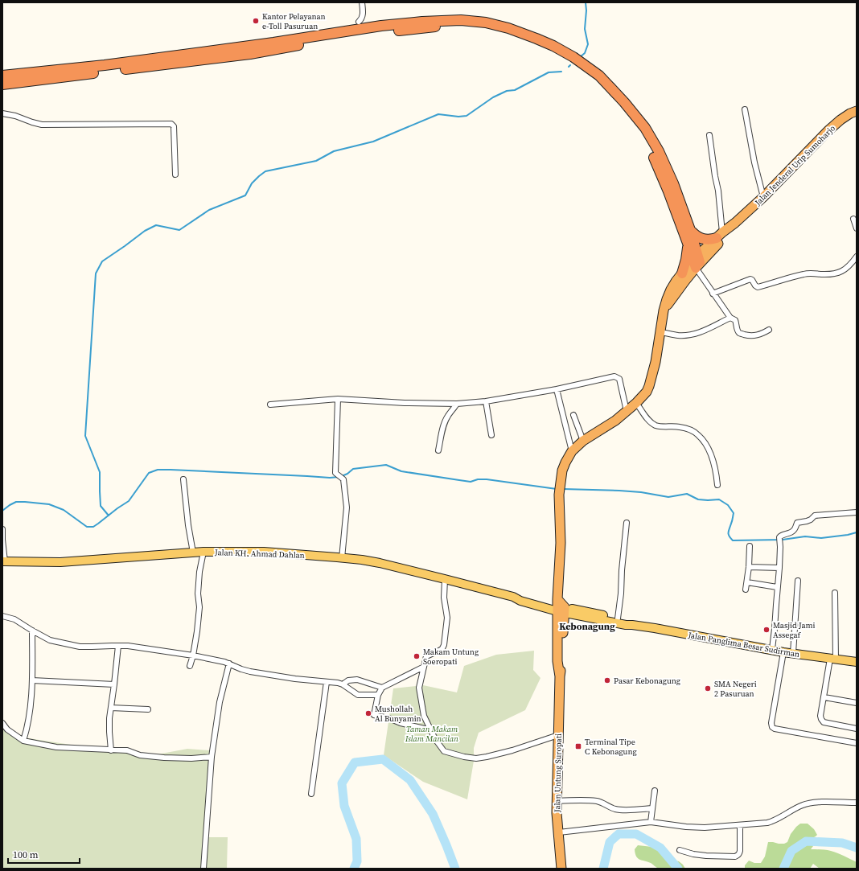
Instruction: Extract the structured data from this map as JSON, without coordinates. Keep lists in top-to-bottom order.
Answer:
{
  "streets": {
    "highway": ["Jalan Jenderal Urip Sumoharjo", "Jalan Untung Suropati"],
    "main road": ["Jalan KH. Ahmad Dahlan", "Jalan Panglima Besar Sudirman"]
  },
  "crossings": [
    ["Jalan Jenderal Urip Sumoharjo", "Jalan KH. Ahmad Dahlan"],
    ["Jalan Jenderal Urip Sumoharjo", "Jalan Panglima Besar Sudirman"],
    ["Jalan Jenderal Urip Sumoharjo", "Jalan Untung Suropati"],
    ["Jalan KH. Ahmad Dahlan", "Jalan Panglima Besar Sudirman"],
    ["Jalan KH. Ahmad Dahlan", "Jalan Untung Suropati"],
    ["Jalan Panglima Besar Sudirman", "Jalan Untung Suropati"]
  ],
  "districts": ["Kebonagung"],
  "parks": ["Taman Makam Islam Mancilan"],
  "places": {
    "other": [
      "Kantor Pelayanan e-Toll Pasuruan",
      "Masjid Jami Assegaf",
      "Makam Untung Soeropati",
      "Pasar Kebonagung",
      "SMA Negeri 2 Pasuruan",
      "Mushollah Al Bunyamin"
    ],
    "transit": ["Terminal Tipe C Kebonagung"]
  },
  "scale_bar": "100 m"
}
